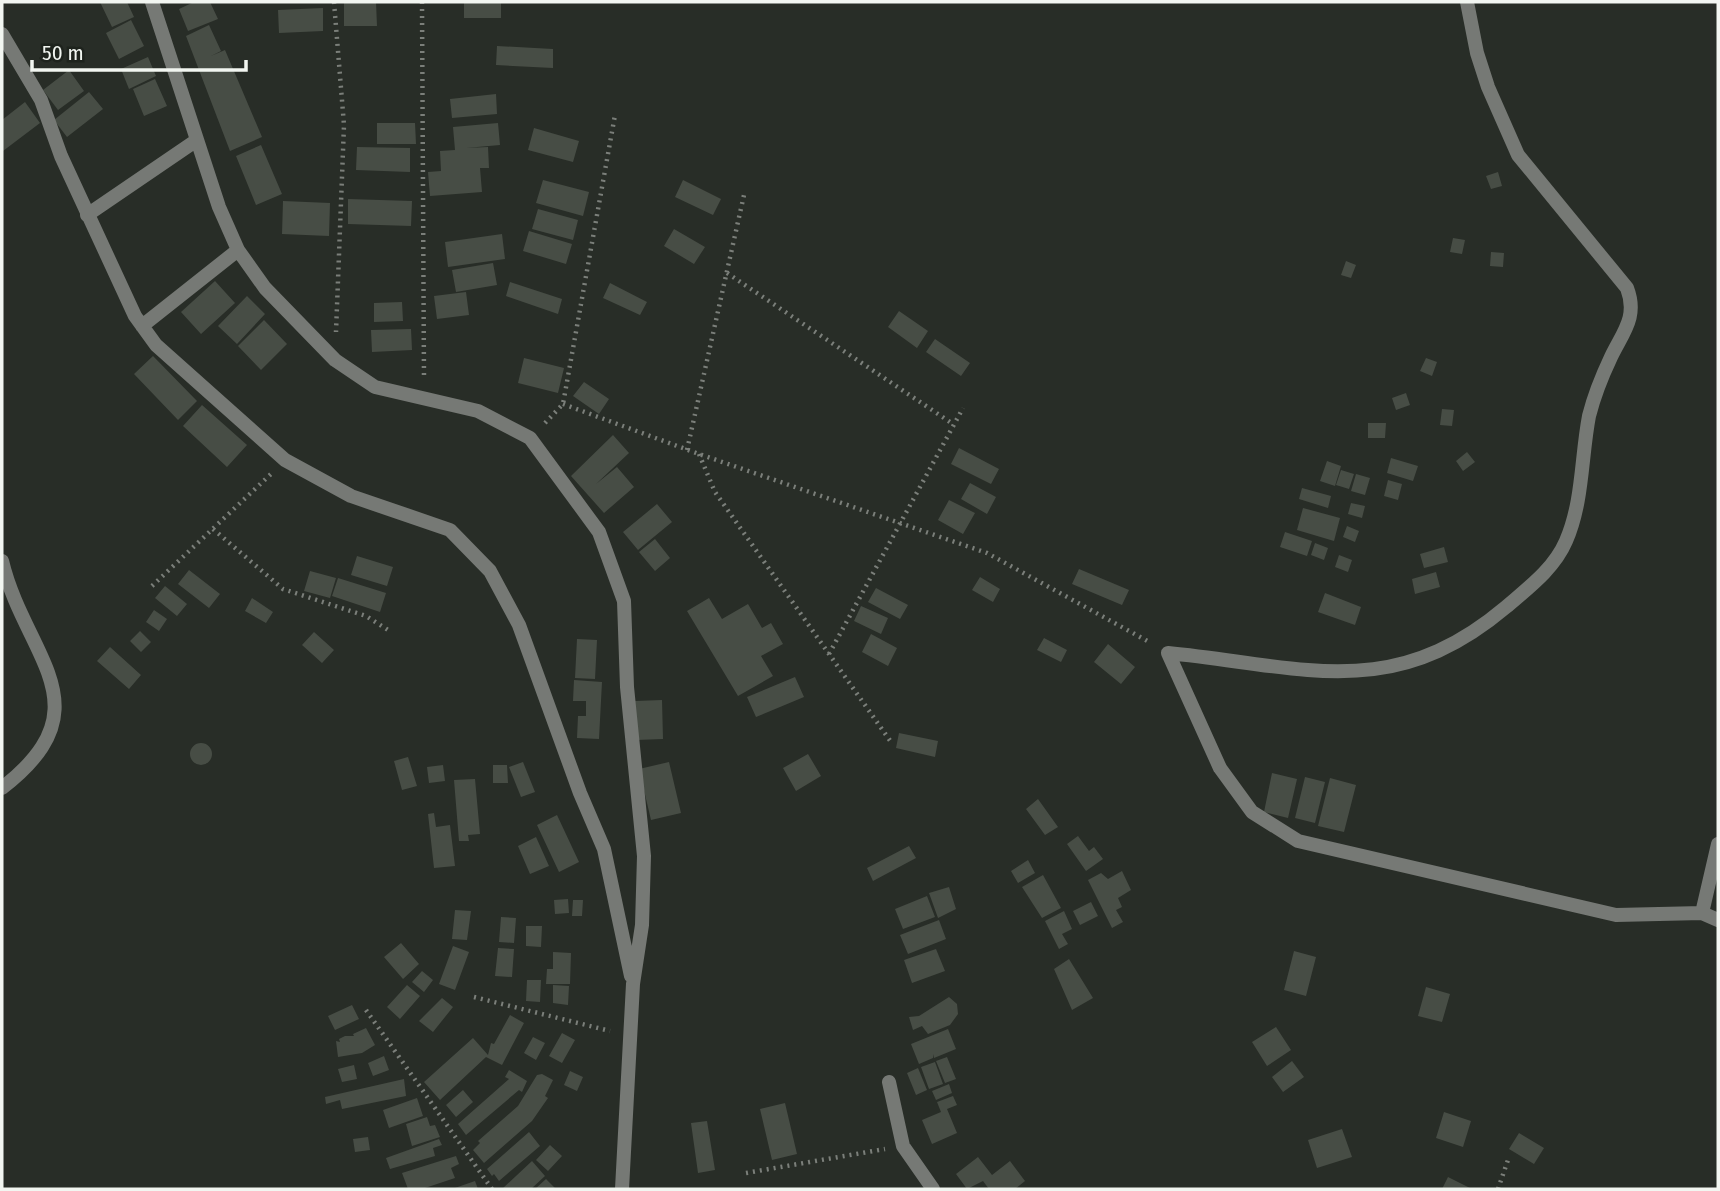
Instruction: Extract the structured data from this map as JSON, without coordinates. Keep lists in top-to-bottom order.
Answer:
{
  "scale_bar": "50 m"
}
